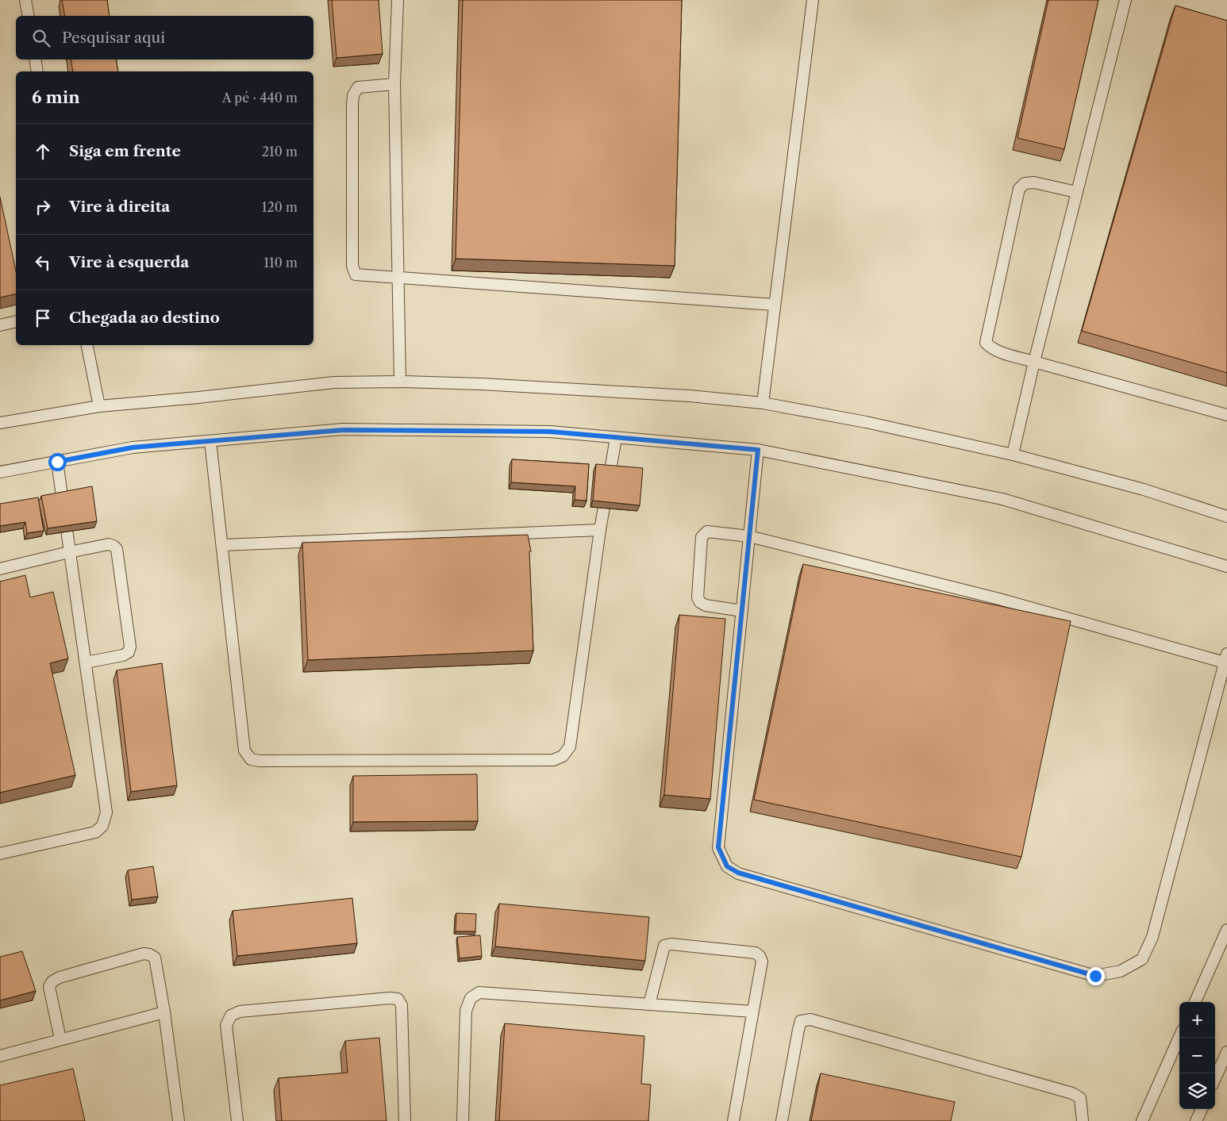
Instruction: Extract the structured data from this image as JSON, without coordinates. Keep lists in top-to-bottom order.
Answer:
{
  "page": {
    "search": "Pesquisar aqui",
    "heading": ["6 min", "A pé · 440 m"],
    "list": [
      ["Siga em frente", "210 m"],
      ["Vire à direita", "120 m"],
      ["Vire à esquerda", "110 m"],
      "Chegada ao destino"
    ],
    "map_buttons": ["+", "−"]
  }
}
